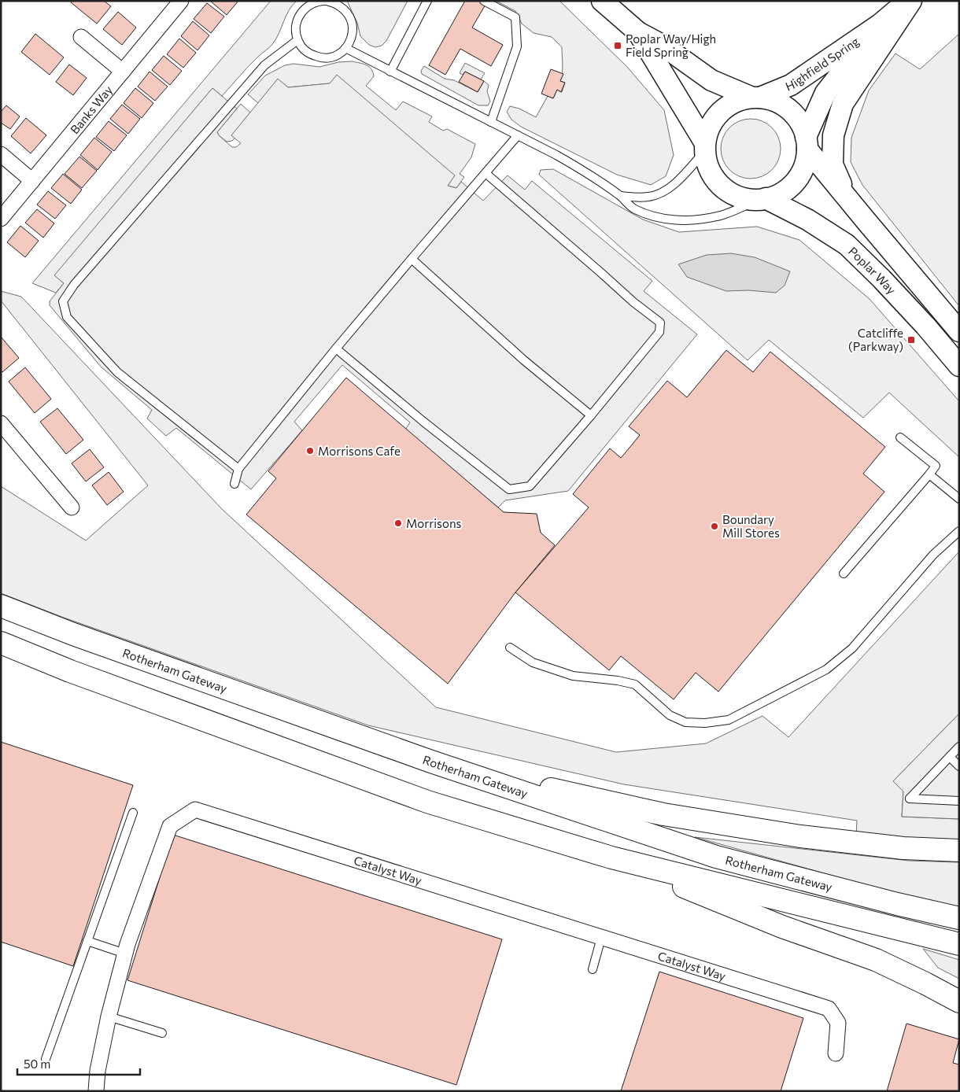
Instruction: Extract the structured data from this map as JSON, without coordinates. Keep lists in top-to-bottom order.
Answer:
{
  "streets": {
    "highway": ["Rotherham Gateway"],
    "main road": ["Highfield Spring", "Poplar Way"],
    "street": ["Banks Way", "Catalyst Way"]
  },
  "crossings": [
    ["Highfield Spring", "Poplar Way"]
  ],
  "places": {
    "transit": ["Poplar Way/High Field Spring", "Catcliffe (Parkway)"],
    "other": ["Morrisons Cafe", "Morrisons", "Boundary Mill Stores"]
  },
  "scale_bar": "50 m"
}
